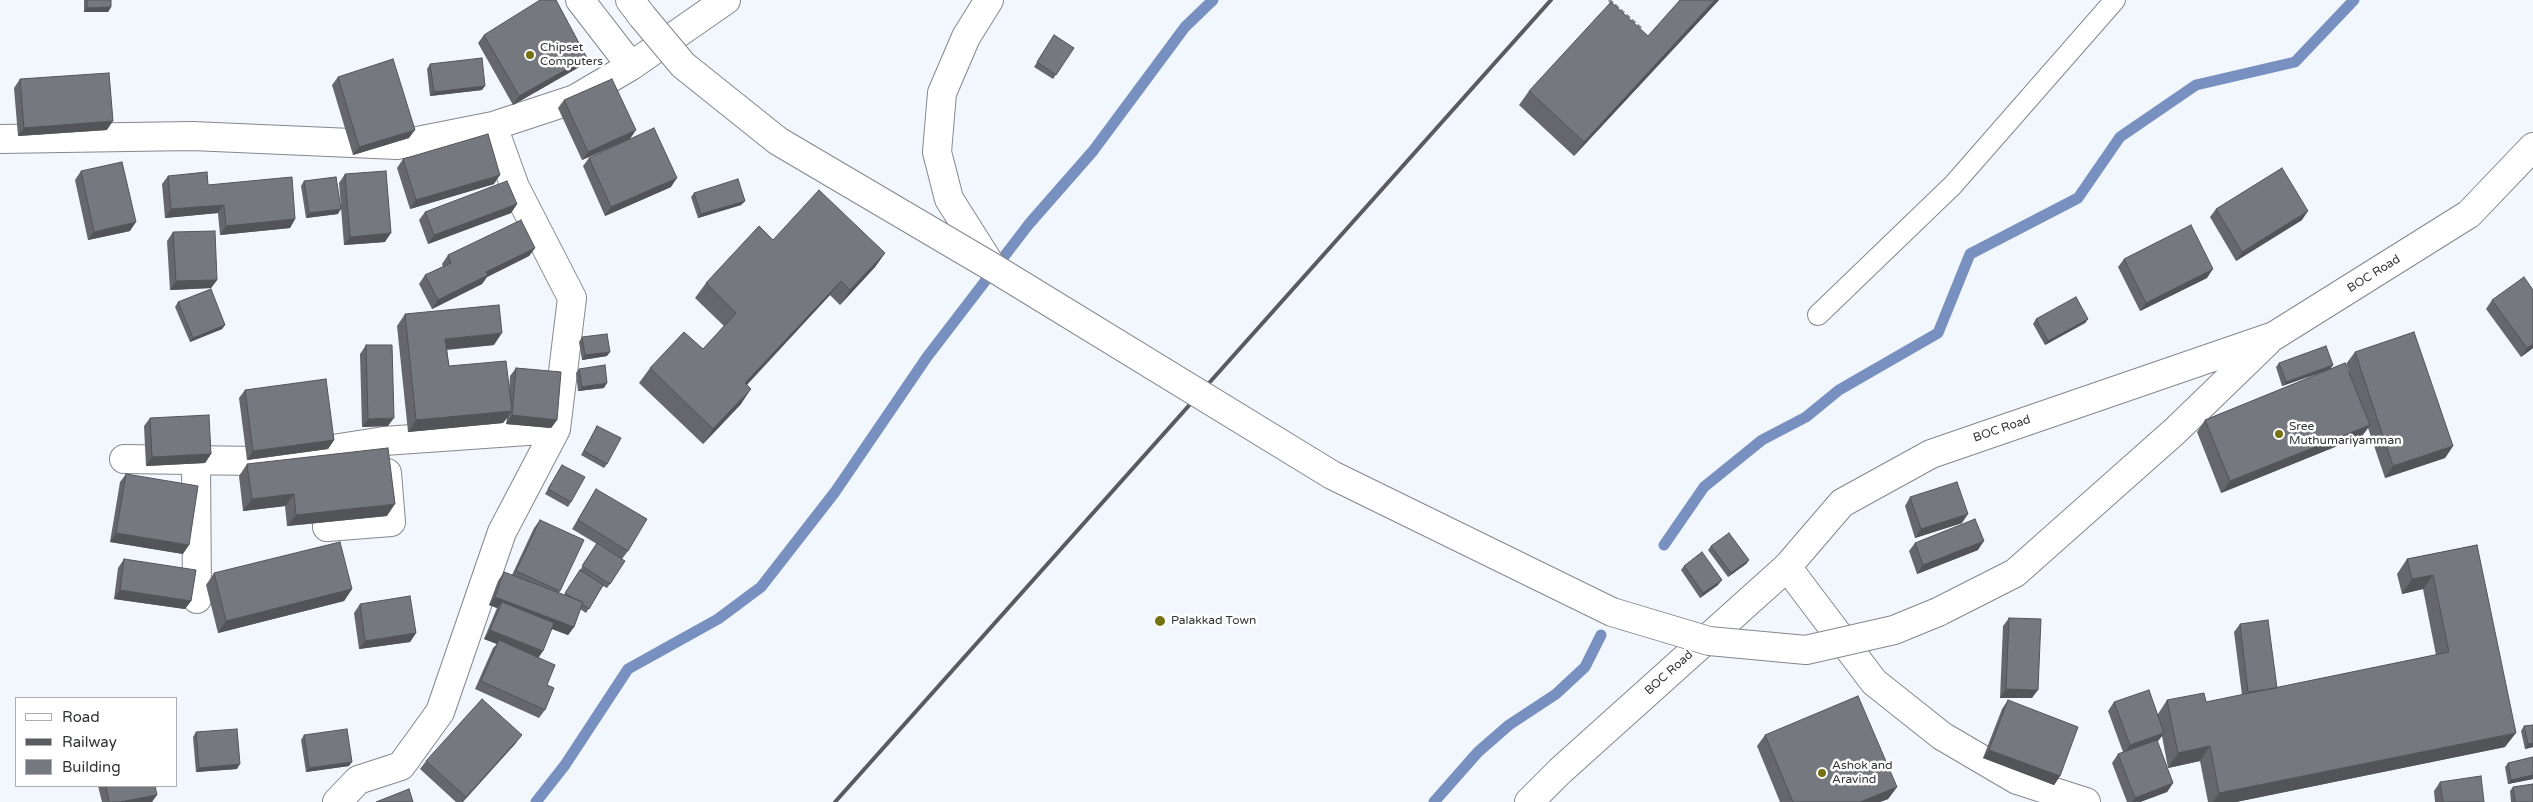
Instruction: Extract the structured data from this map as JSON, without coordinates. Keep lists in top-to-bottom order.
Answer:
{
  "streets": {
    "street": ["BOC Road"]
  },
  "places": [
    "Chipset Computers",
    "Sree Muthumariyamman",
    "Palakkad Town",
    "Ashok and Aravind"
  ],
  "legend": ["Road", "Railway", "Building"]
}
